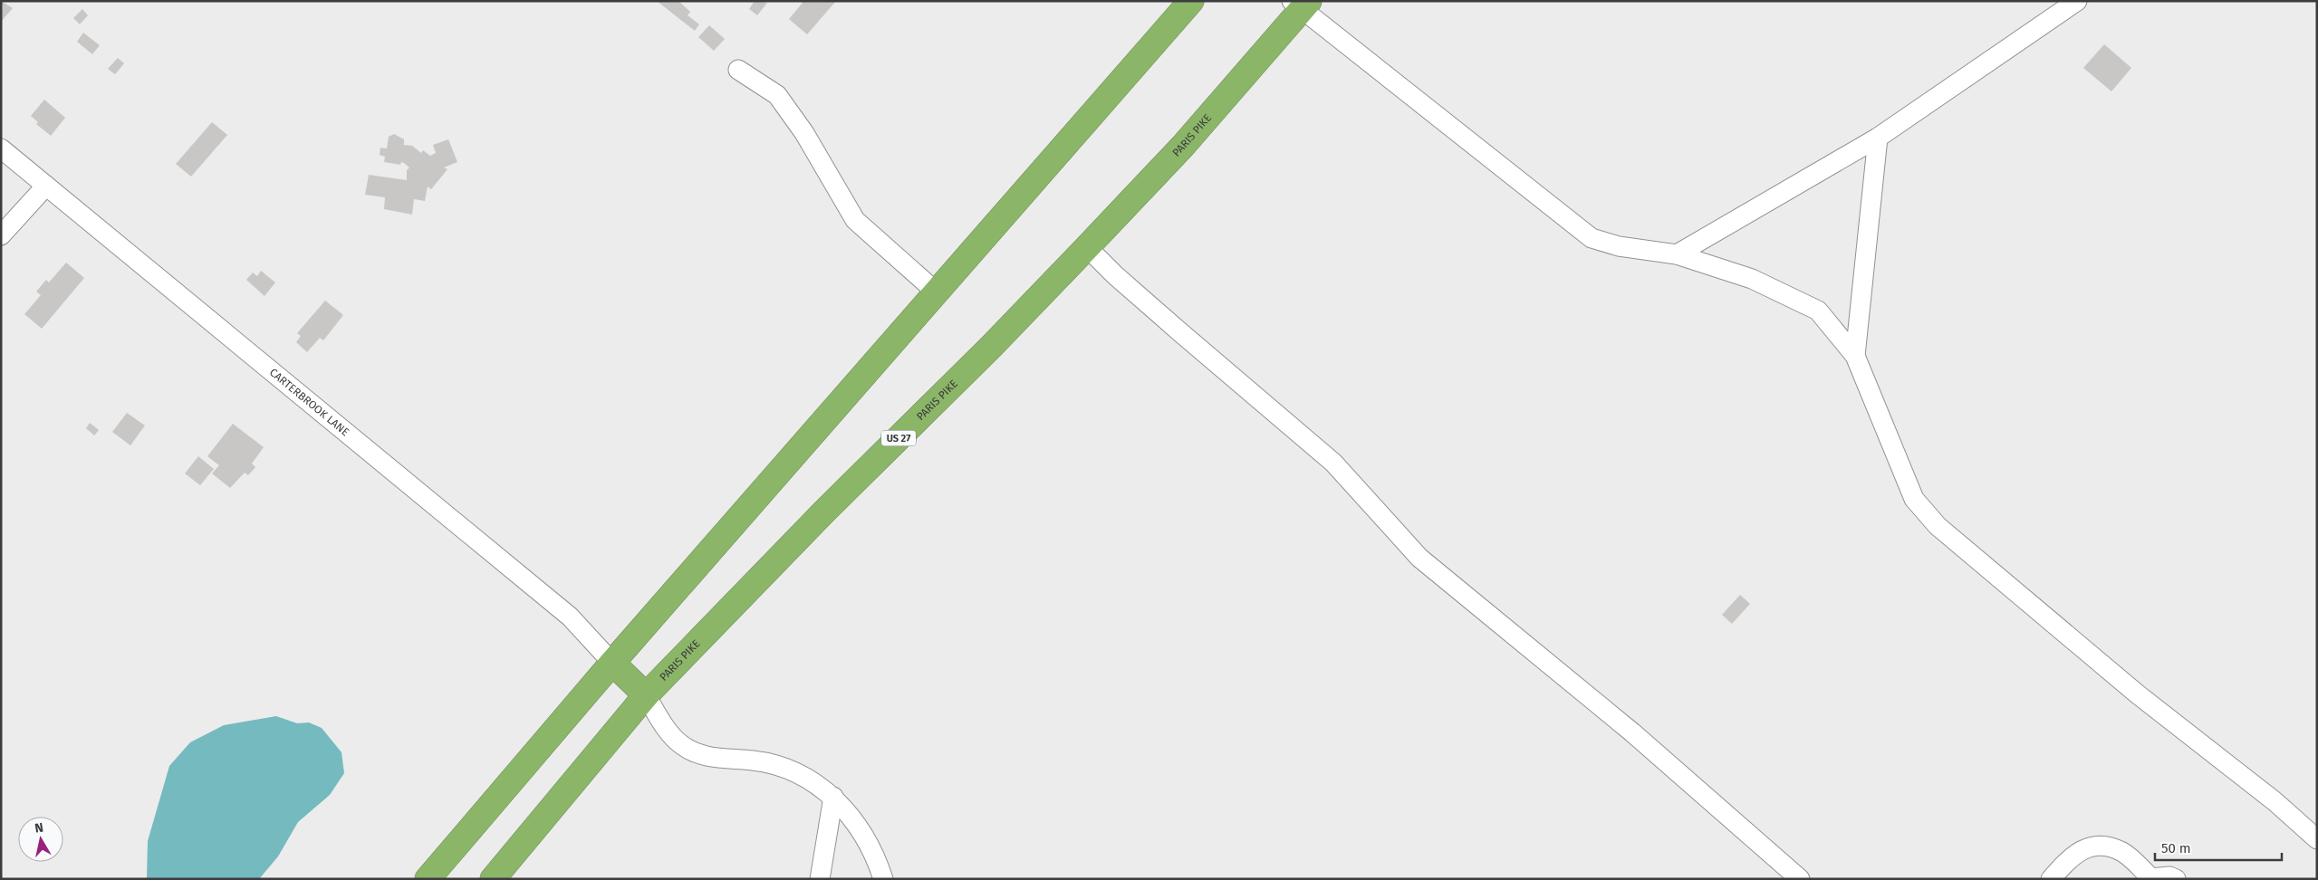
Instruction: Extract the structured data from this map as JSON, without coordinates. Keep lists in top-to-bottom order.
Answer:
{
  "streets": {
    "highway": ["PARIS PIKE", "US 27"],
    "street": ["CARTERBROOK LANE"]
  },
  "scale_bar": "50 m",
  "north": "top"
}
